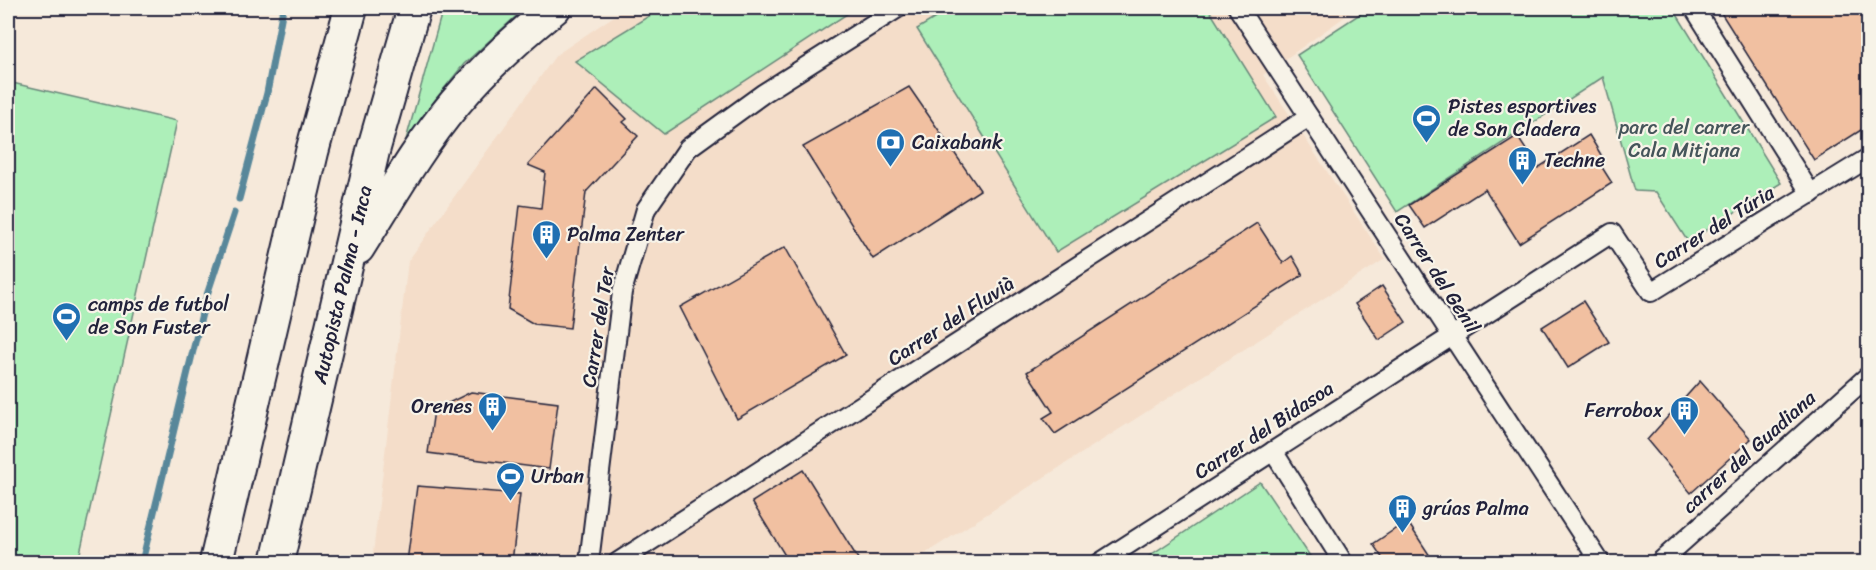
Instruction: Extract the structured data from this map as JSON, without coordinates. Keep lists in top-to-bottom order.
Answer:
{
  "streets": {
    "highway": ["Autopista Palma - Inca"],
    "street": [
      "Carrer del Túria",
      "Carrer del Genil",
      "Carrer del Fluvià",
      "Carrer del Ter",
      "Carrer del Bidasoa",
      "carrer del Guadiana"
    ]
  },
  "crossings": [
    ["Carrer del Túria", "Carrer del Genil"],
    ["Carrer del Túria", "Carrer del Bidasoa"],
    ["Carrer del Genil", "Carrer del Fluvià"],
    ["Carrer del Genil", "Carrer del Bidasoa"]
  ],
  "parks": ["parc del carrer Cala Mitjana"],
  "places": {
    "sports": ["Pistes esportives de Son Cladera", "camps de futbol de Son Fuster", "Urban"],
    "bank": ["Caixabank"],
    "building": [
      "Techne",
      "Palma Zenter",
      "Orenes",
      "Ferrobox",
      "grúas Palma"
    ]
  }
}
